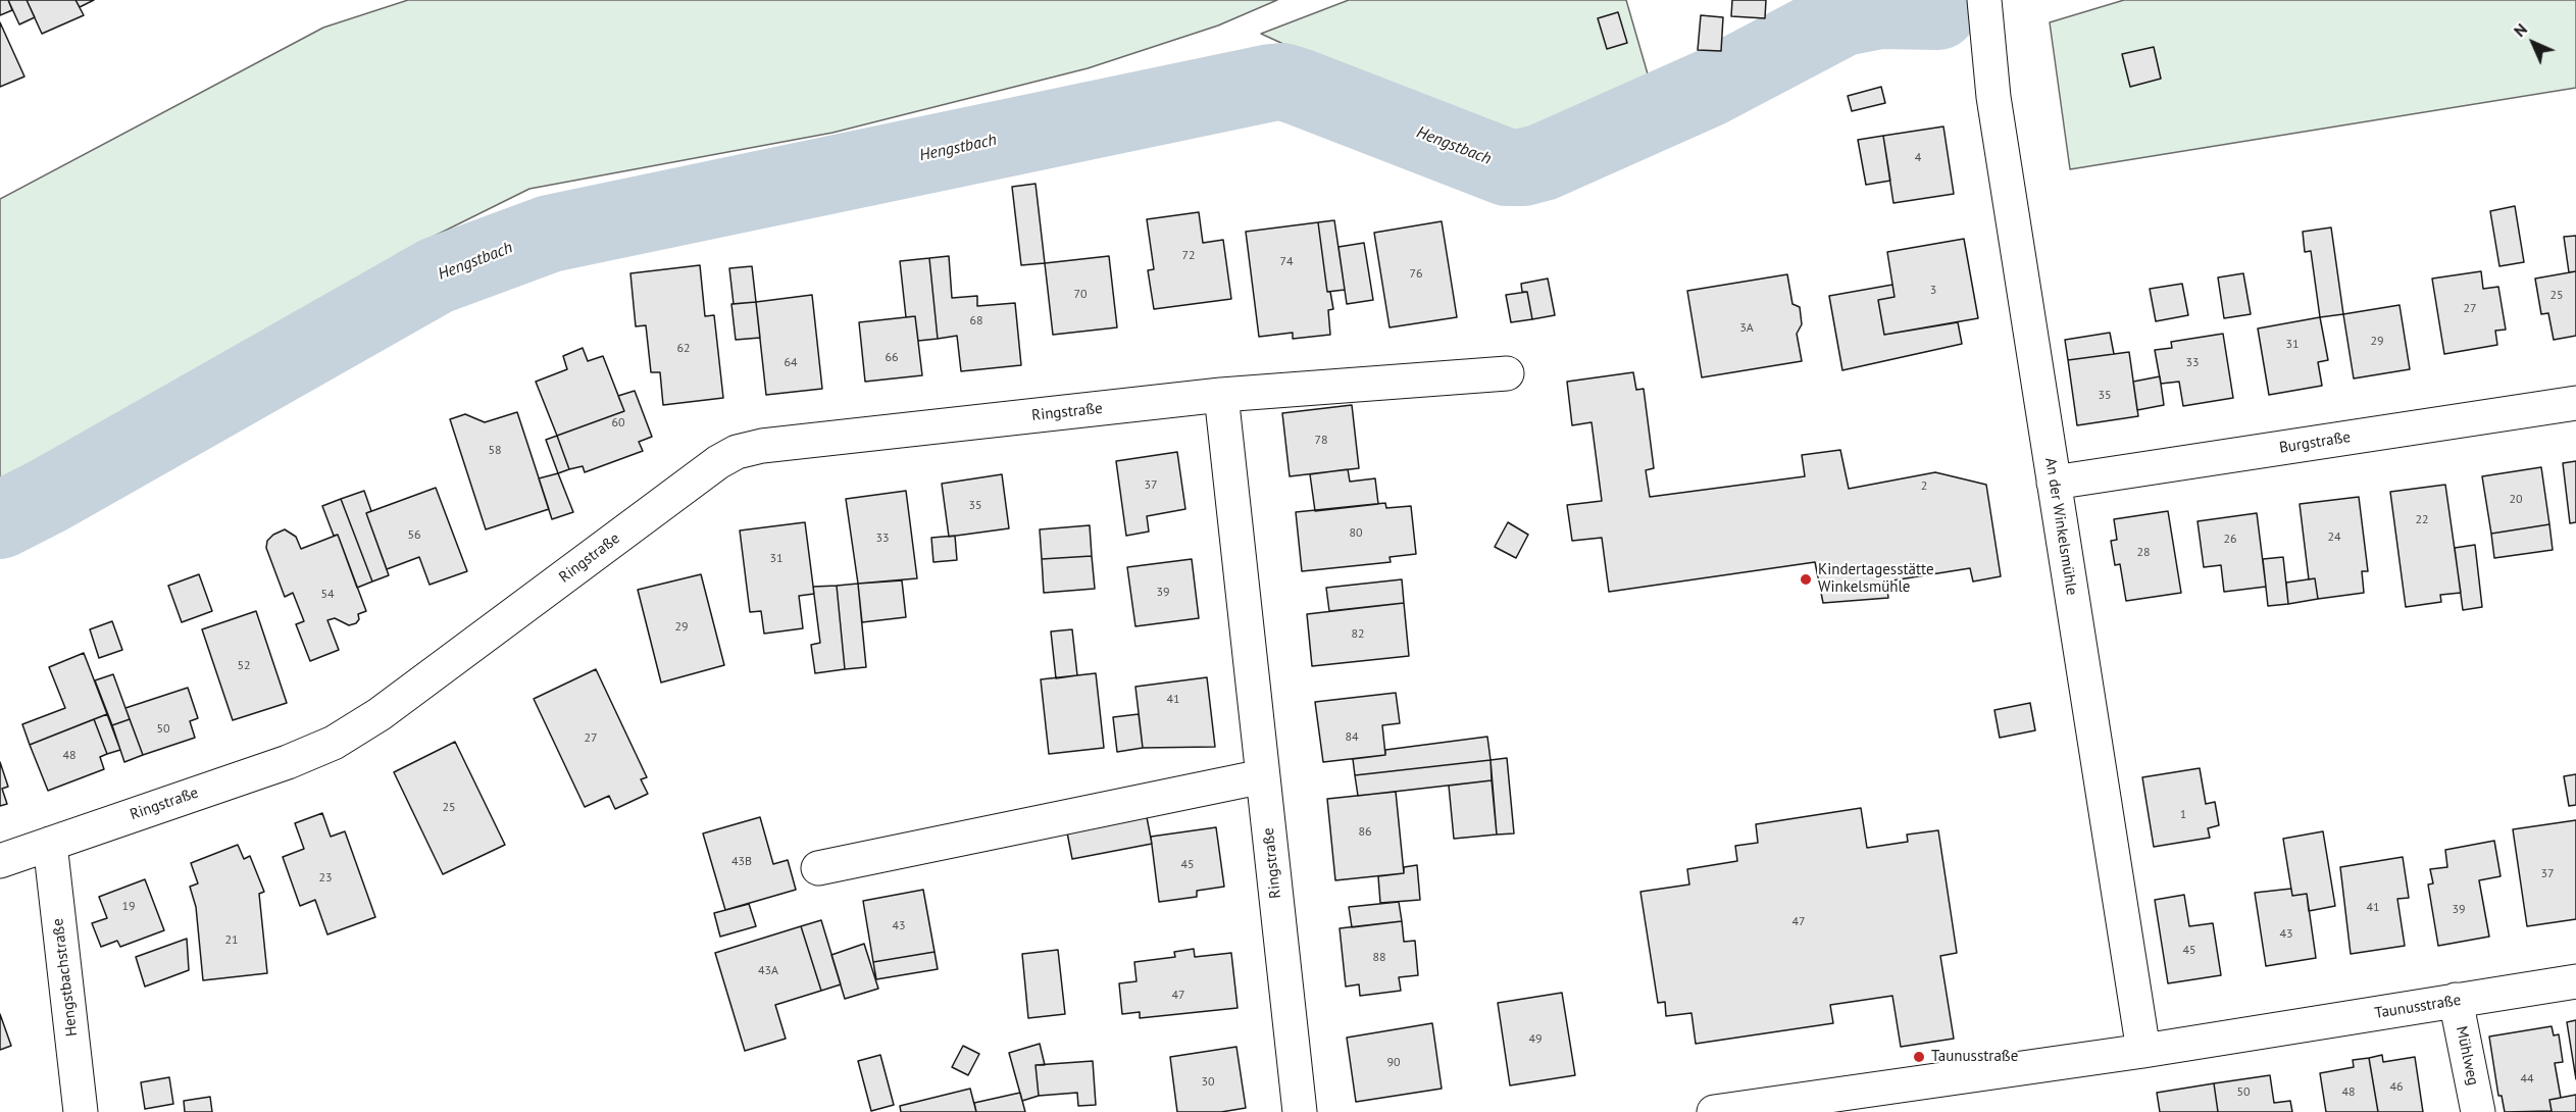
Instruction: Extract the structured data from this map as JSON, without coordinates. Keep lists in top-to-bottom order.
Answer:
{
  "streets": {
    "street": [
      "Ringstraße",
      "Burgstraße",
      "An der Winkelsmühle",
      "Hengstbachstraße",
      "Taunusstraße",
      "Mühlweg"
    ]
  },
  "crossings": [
    ["Ringstraße", "Hengstbachstraße"],
    ["Burgstraße", "An der Winkelsmühle"],
    ["An der Winkelsmühle", "Taunusstraße"],
    ["Taunusstraße", "Mühlweg"]
  ],
  "water": ["Hengstbach"],
  "places": ["Kindertagesstätte Winkelsmühle", "Taunusstraße"],
  "house_numbers": [
    "4",
    "72",
    "74",
    "76",
    "3",
    "70",
    "25",
    "27",
    "68",
    "3A",
    "29",
    "31",
    "62",
    "66",
    "64",
    "33",
    "35",
    "60",
    "78",
    "58",
    "37",
    "2",
    "20",
    "35",
    "22",
    "80",
    "56",
    "24",
    "33",
    "26",
    "28",
    "31",
    "39",
    "54",
    "29",
    "82",
    "52",
    "41",
    "50",
    "84",
    "27",
    "48",
    "25",
    "1",
    "86",
    "43B",
    "45",
    "37",
    "23",
    "19",
    "41",
    "39",
    "47",
    "43",
    "43",
    "21",
    "45",
    "88",
    "43A",
    "47",
    "49",
    "90",
    "44",
    "30",
    "46",
    "50",
    "48"
  ],
  "north": "top left"
}
